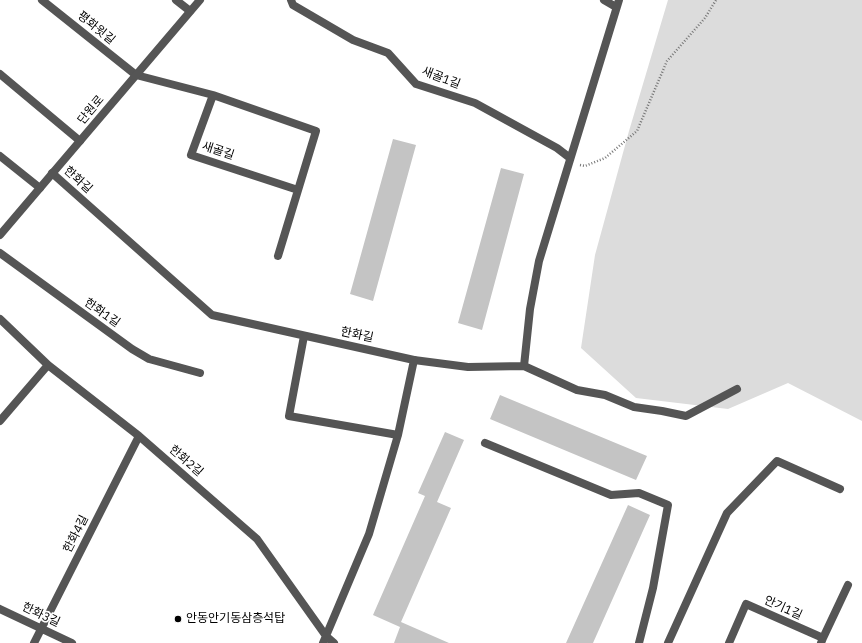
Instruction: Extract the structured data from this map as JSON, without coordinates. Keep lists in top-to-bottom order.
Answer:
{
  "streets": {
    "street": [
      "평화윗길",
      "새골1길",
      "단원로",
      "새골길",
      "한화길",
      "한화1길",
      "한화2길",
      "한화4길",
      "안기1길",
      "한화3길"
    ]
  },
  "crossings": [
    ["평화윗길", "단원로"],
    ["단원로", "한화길"],
    ["한화2길", "한화4길"],
    ["한화4길", "한화3길"]
  ],
  "places": ["안동안기동삼층석탑"]
}
